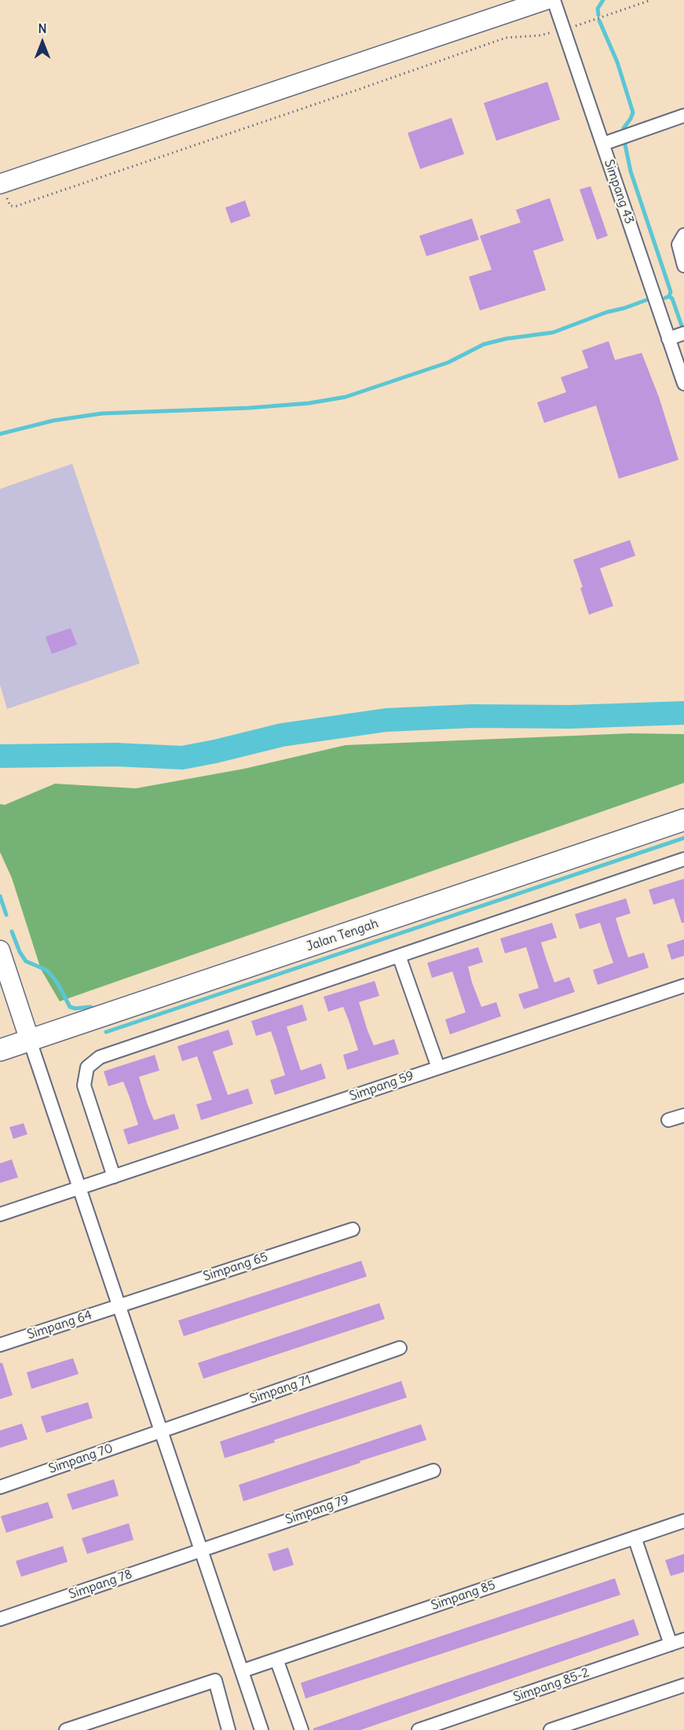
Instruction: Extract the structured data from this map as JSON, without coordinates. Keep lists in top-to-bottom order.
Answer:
{
  "streets": {
    "main road": ["Jalan Tengah"],
    "street": [
      "Simpang 43",
      "Simpang 59",
      "Simpang 65",
      "Simpang 64",
      "Simpang 71",
      "Simpang 70",
      "Simpang 79",
      "Simpang 78",
      "Simpang 85",
      "Simpang 85-2"
    ]
  },
  "crossings": [
    ["Simpang 65", "Simpang 64"],
    ["Simpang 71", "Simpang 70"],
    ["Simpang 79", "Simpang 78"]
  ],
  "north": "top"
}
